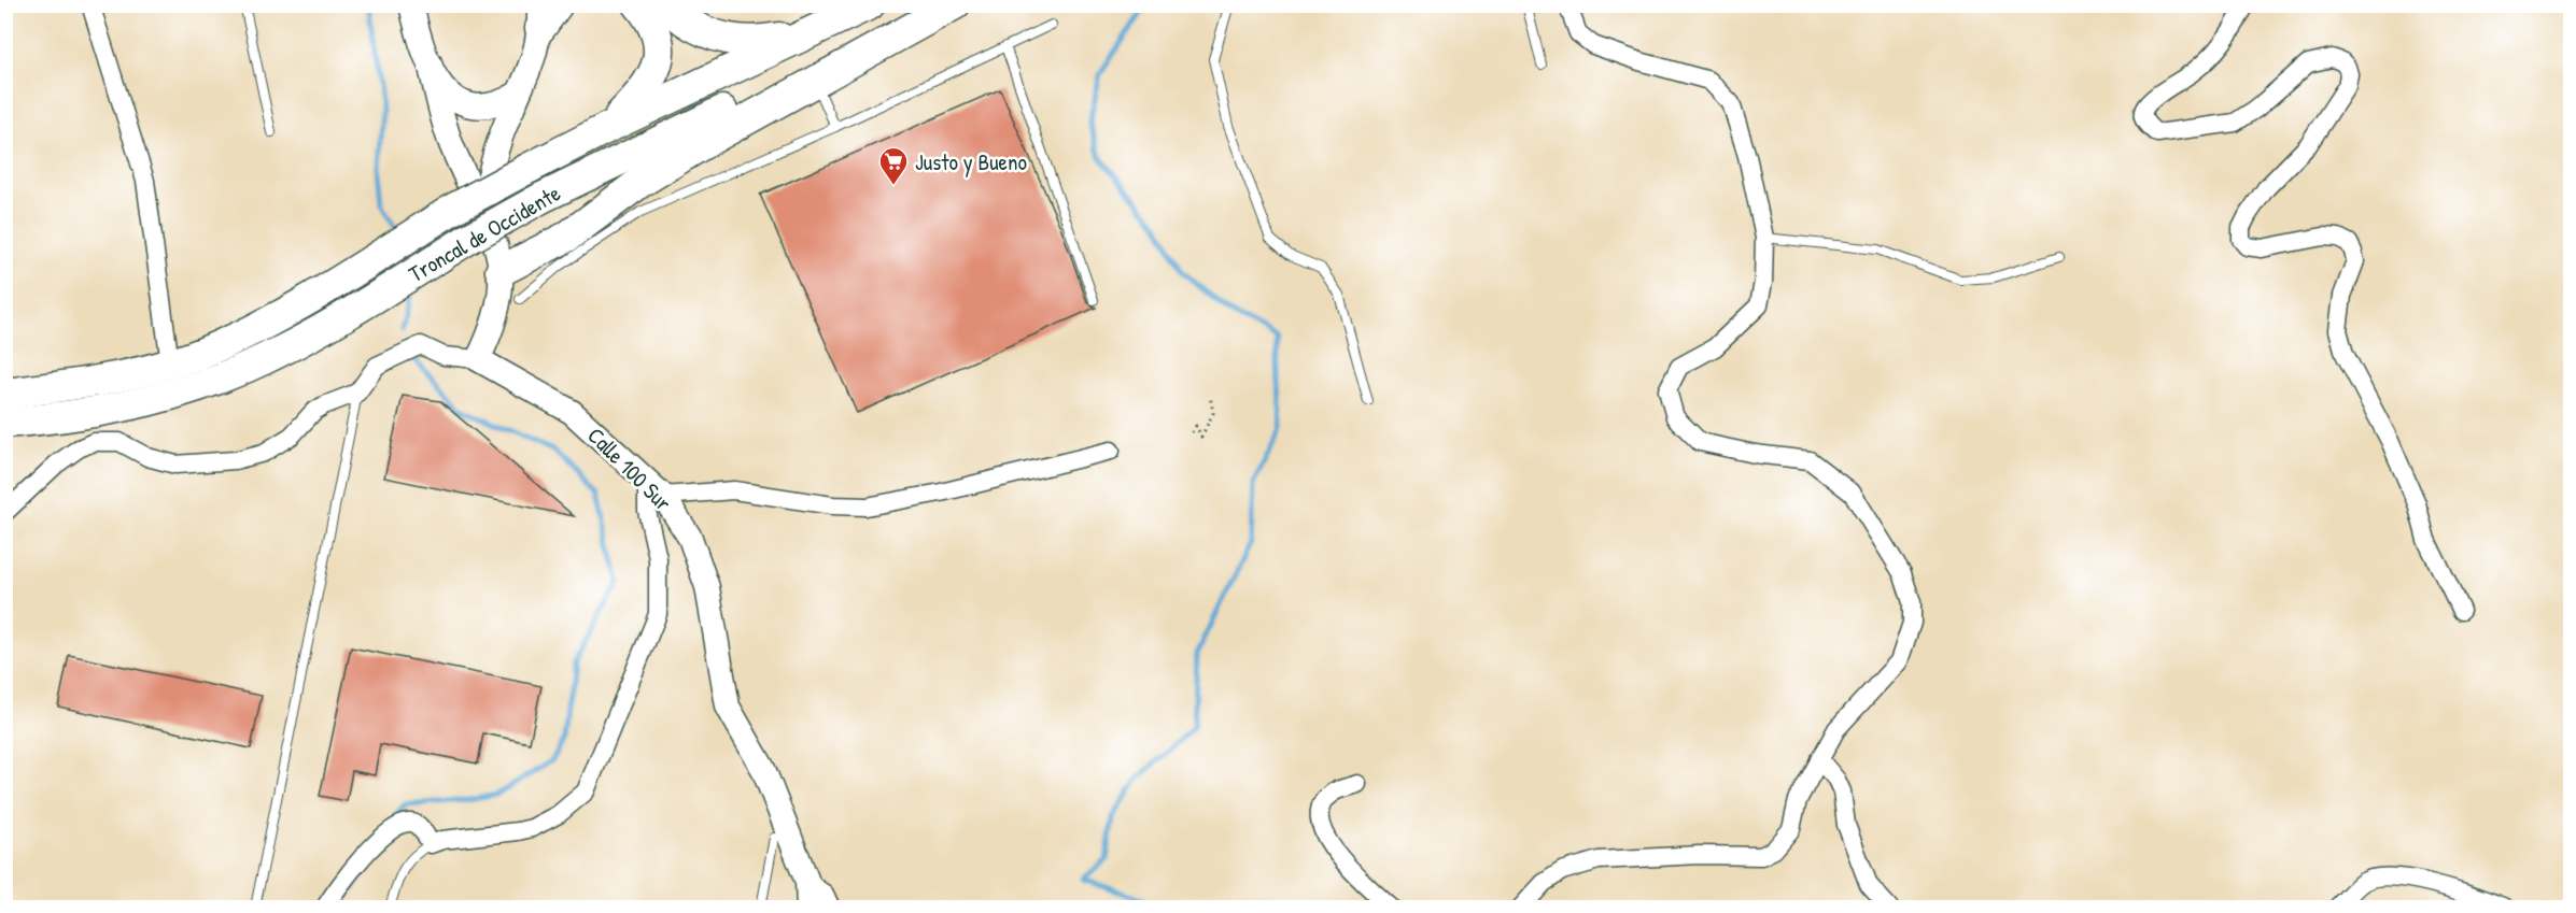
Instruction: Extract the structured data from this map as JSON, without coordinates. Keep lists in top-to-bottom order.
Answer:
{
  "streets": {
    "highway": ["Troncal de Occidente"],
    "street": ["Calle 100 Sur"]
  },
  "places": {
    "supermarket": ["Justo y Bueno"]
  }
}
